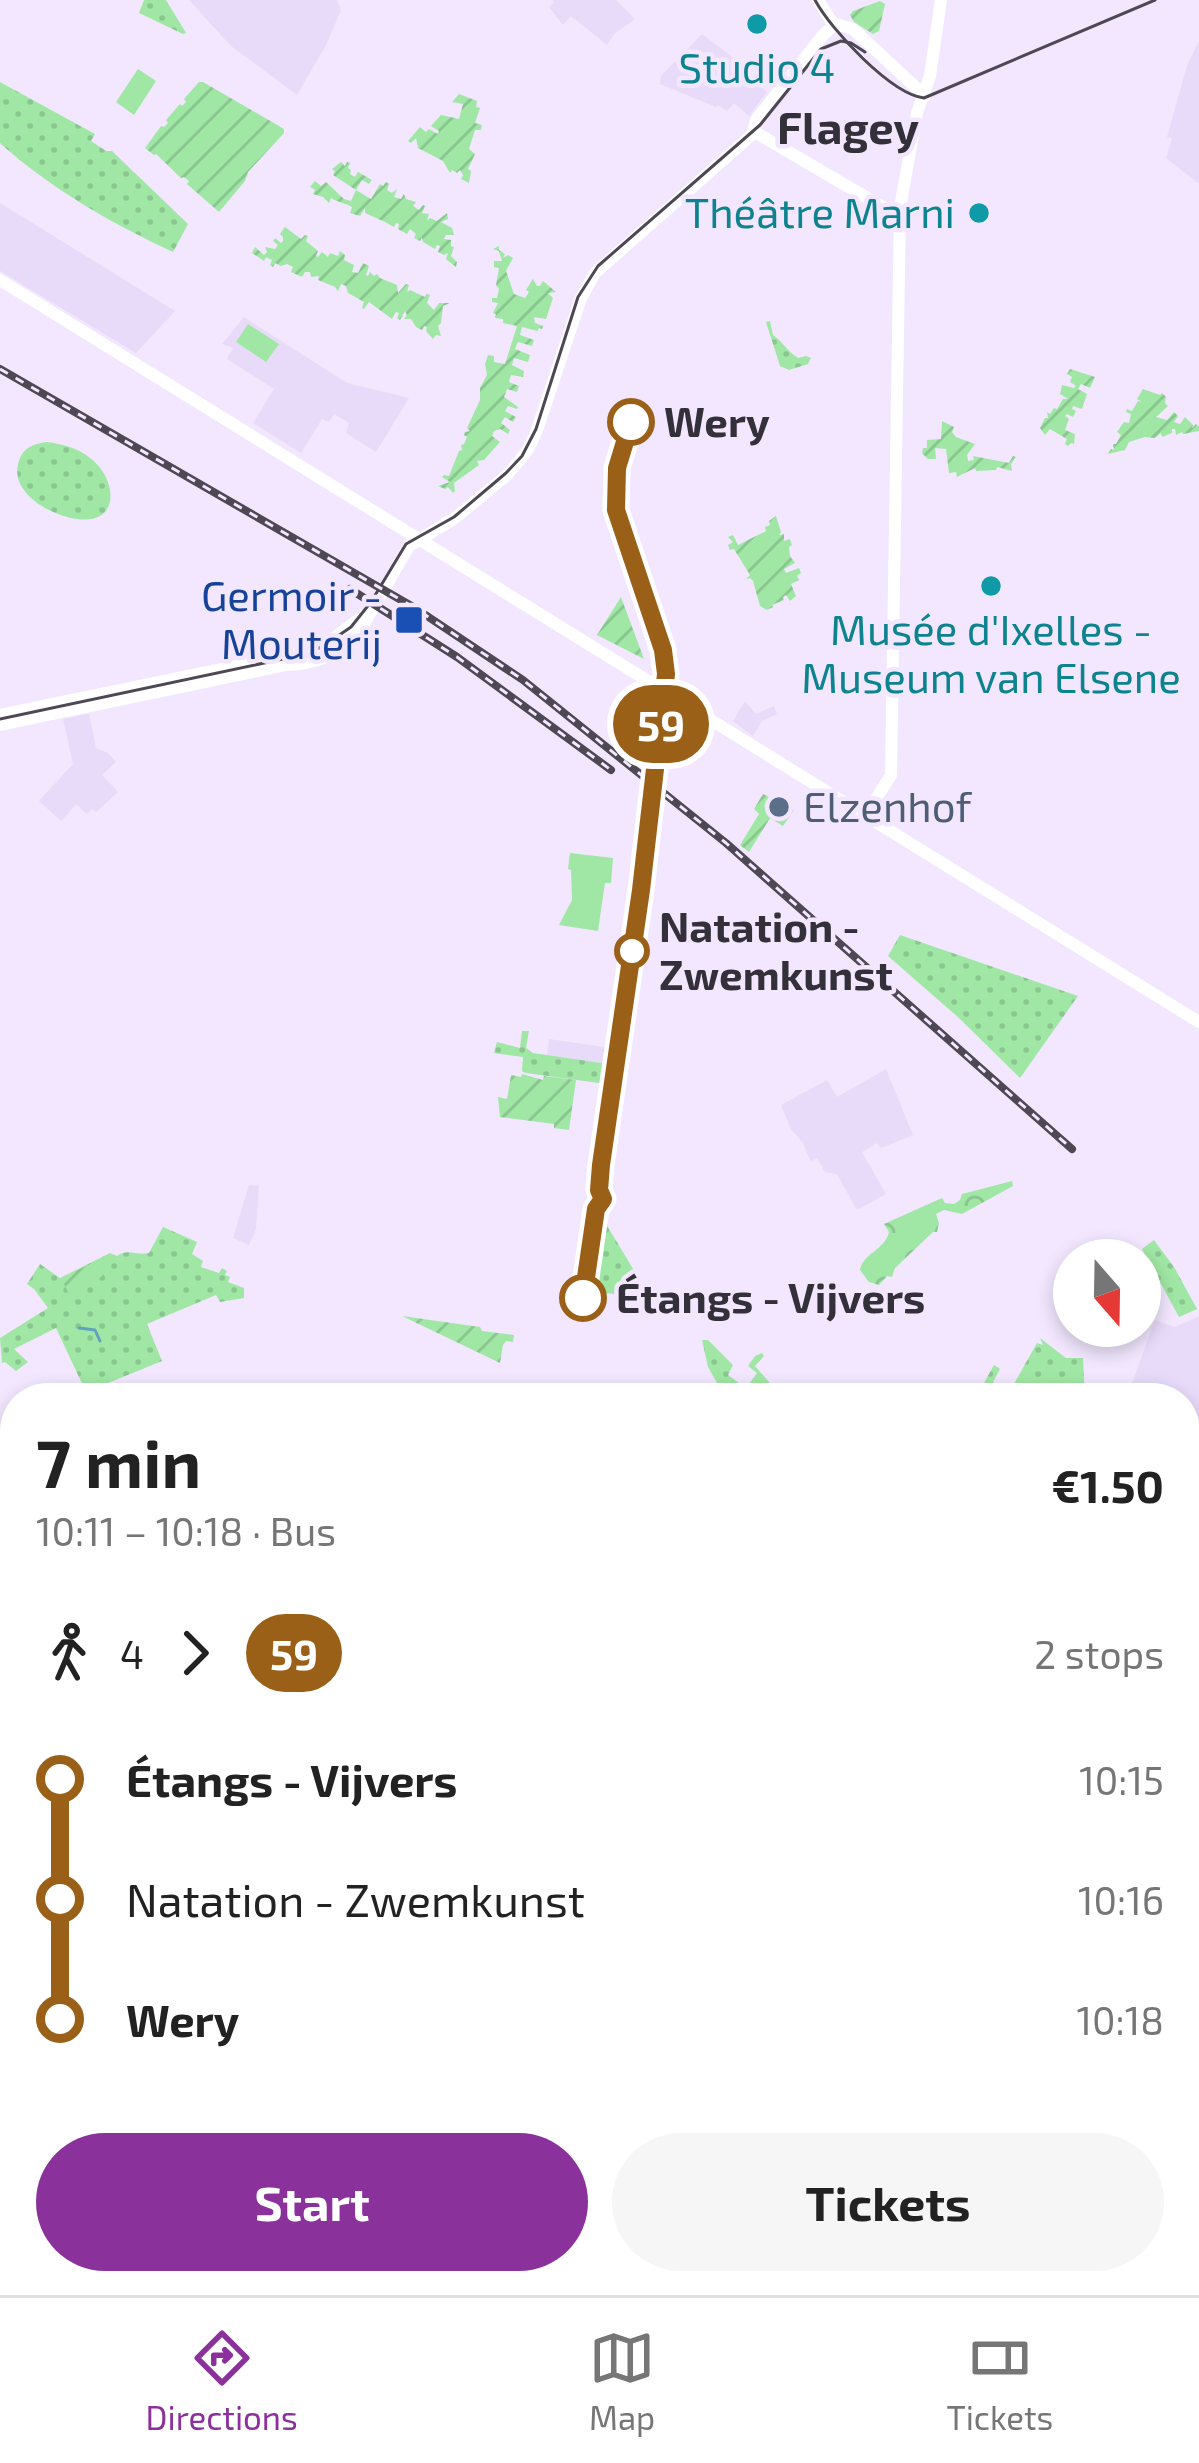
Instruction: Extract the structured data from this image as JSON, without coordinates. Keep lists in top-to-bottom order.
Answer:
{
  "districts": ["Flagey"],
  "places": {
    "other": [
      "Studio 4",
      "Théâtre Marni",
      "Wery",
      "Musée d'Ixelles - Museum van Elsene",
      "Elzenhof",
      "Natation - Zwemkunst",
      "Étangs - Vijvers"
    ],
    "transit": ["Germoir - Mouterij"]
  },
  "lines": ["bus line 59"],
  "north": "bottom",
  "page": {
    "on_map": "59",
    "heading": ["7 min", "10:11 – 10:18 · Bus", "€1.50"],
    "legs": ["4", "59", "2 stops"],
    "list": [
      {
        "name": "Étangs - Vijvers",
        "value": "10:15"
      },
      {
        "name": "Natation - Zwemkunst",
        "value": "10:16"
      },
      {
        "name": "Wery",
        "value": "10:18"
      }
    ],
    "buttons": ["Start", "Tickets"],
    "tabs": ["Directions", "Map", "Tickets"]
  }
}
